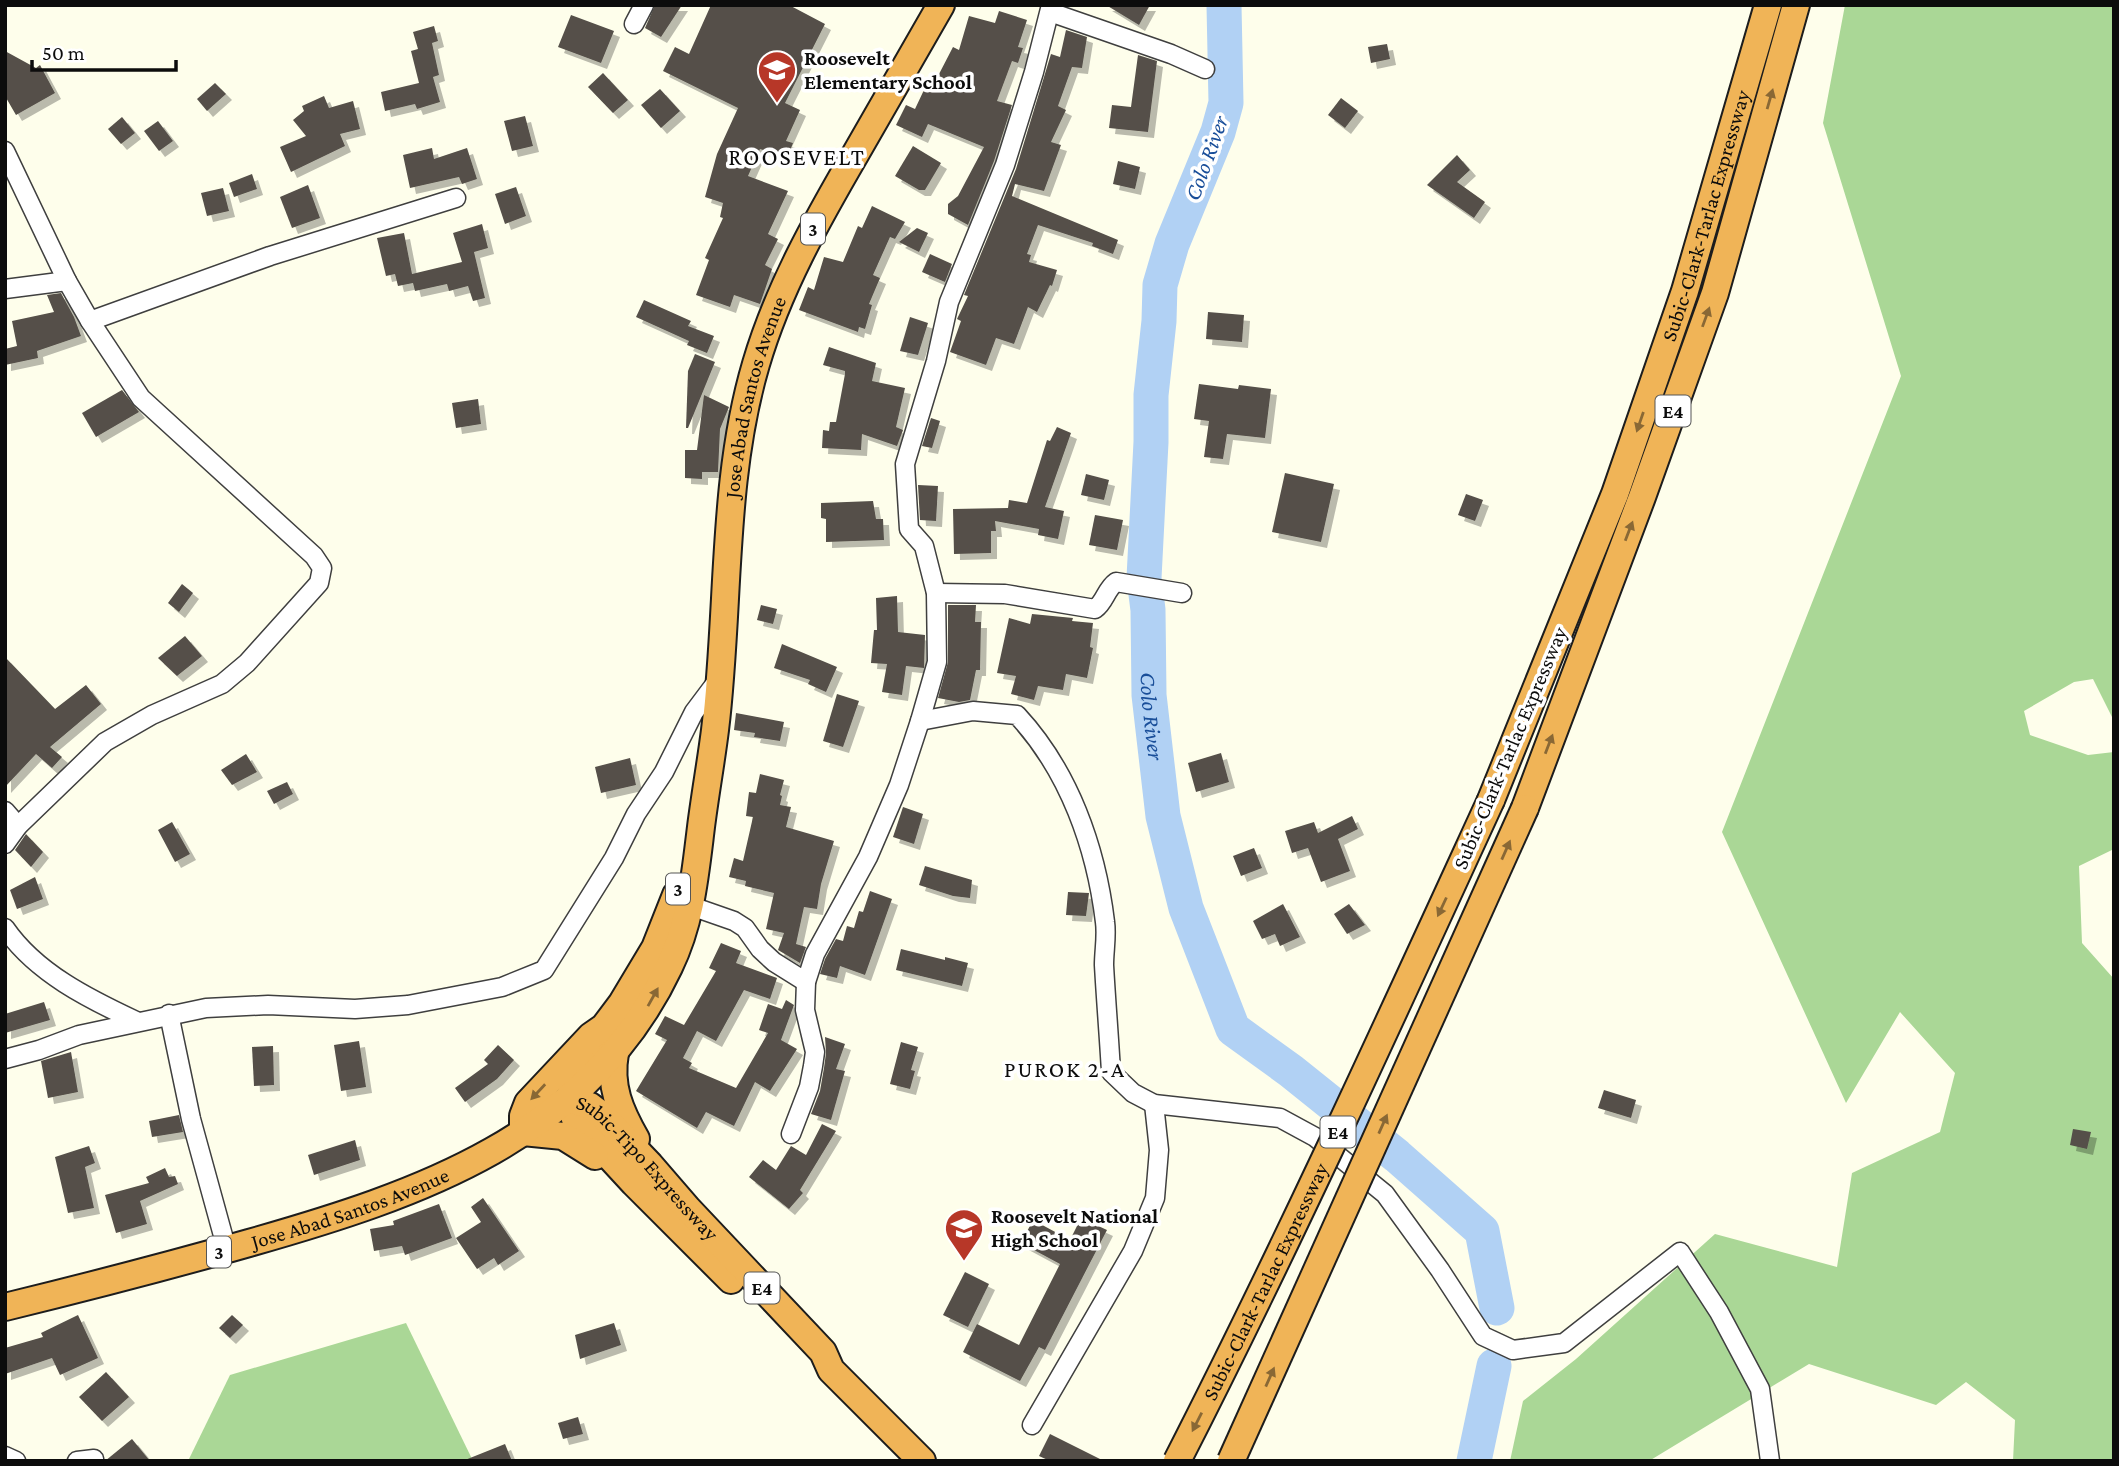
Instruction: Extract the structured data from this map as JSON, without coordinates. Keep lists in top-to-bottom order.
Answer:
{
  "streets": {
    "highway": [
      "Subic-Clark-Tarlac Expressway",
      "3",
      "Jose Abad Santos Avenue",
      "E4",
      "Subic-Tipo Expressway"
    ]
  },
  "crossings": [
    ["Jose Abad Santos Avenue", "E4"],
    ["Jose Abad Santos Avenue", "Subic-Tipo Expressway"],
    ["E4", "Subic-Tipo Expressway"]
  ],
  "districts": ["ROOSEVELT", "PUROK 2-A"],
  "water": ["Colo River"],
  "places": {
    "school or university": ["Roosevelt Elementary School", "Roosevelt National High School"]
  },
  "scale_bar": "50 m"
}
